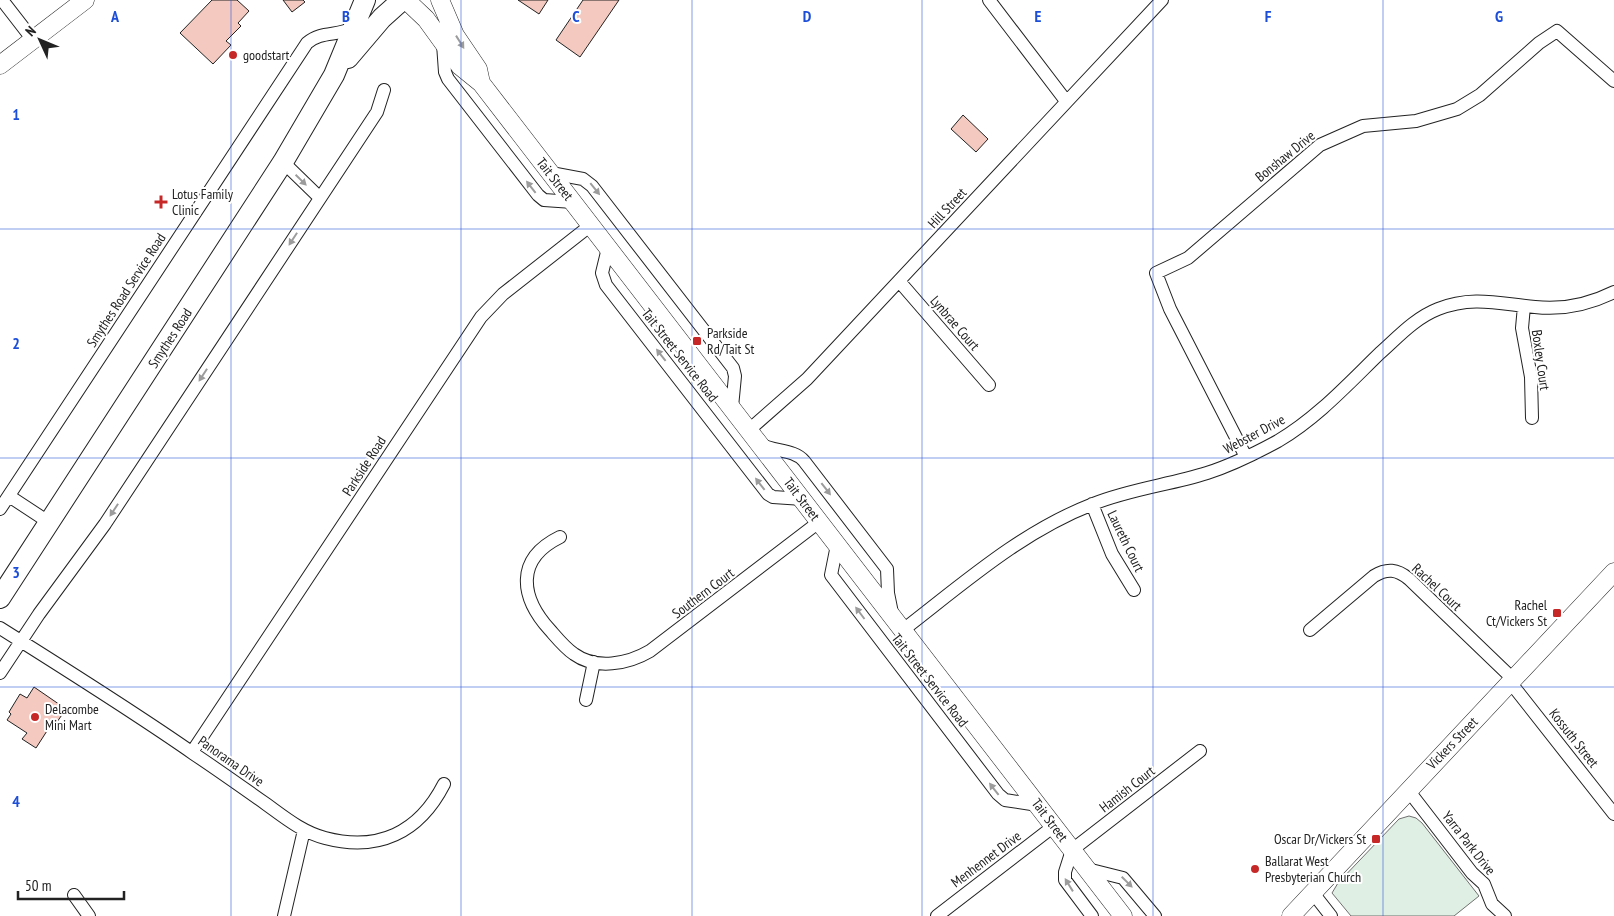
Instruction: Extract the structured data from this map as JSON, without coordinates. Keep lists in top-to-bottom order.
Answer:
{
  "streets": {
    "main road": ["Smythes Road"],
    "street": [
      "Bonshaw Drive",
      "Tait Street",
      "Hill Street",
      "Smythes Road Service Road",
      "Lynbrae Court",
      "Tait Street Service Road",
      "Boxley Court",
      "Webster Drive",
      "Parkside Road",
      "Laureth Court",
      "Rachel Court",
      "Southern Court",
      "Kossuth Street",
      "Vickers Street",
      "Panorama Drive",
      "Hamish Court",
      "Yarra Park Drive",
      "Menhennet Drive"
    ]
  },
  "crossings": [
    ["Bonshaw Drive", "Webster Drive"],
    ["Tait Street", "Hill Street"],
    ["Tait Street", "Tait Street Service Road"],
    ["Tait Street", "Webster Drive"],
    ["Tait Street", "Parkside Road"],
    ["Tait Street", "Southern Court"],
    ["Tait Street", "Hamish Court"],
    ["Tait Street", "Menhennet Drive"],
    ["Hill Street", "Lynbrae Court"],
    ["Smythes Road Service Road", "Smythes Road"],
    ["Boxley Court", "Webster Drive"],
    ["Webster Drive", "Laureth Court"],
    ["Parkside Road", "Panorama Drive"],
    ["Rachel Court", "Kossuth Street"],
    ["Rachel Court", "Vickers Street"],
    ["Kossuth Street", "Vickers Street"],
    ["Vickers Street", "Yarra Park Drive"]
  ],
  "places": {
    "other": ["goodstart", "Delacombe Mini Mart", "Ballarat West Presbyterian Church"],
    "health": ["Lotus Family Clinic"],
    "transit": ["Parkside Rd/Tait St", "Rachel Ct/Vickers St", "Oscar Dr/Vickers St"]
  },
  "scale_bar": "50 m",
  "north": "top left",
  "grid": {
    "columns": [
      "A",
      "B",
      "C",
      "D",
      "E",
      "F",
      "G"
    ],
    "rows": [
      "1",
      "2",
      "3",
      "4"
    ]
  }
}
